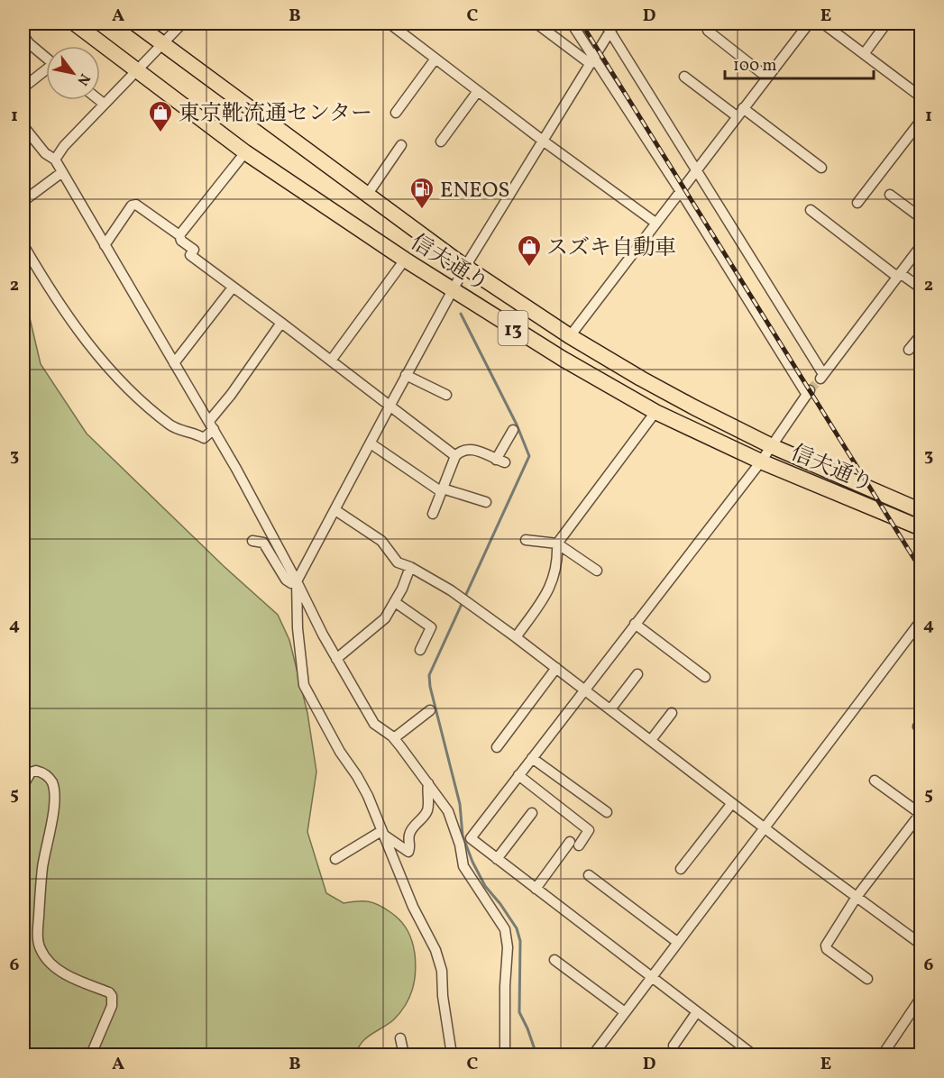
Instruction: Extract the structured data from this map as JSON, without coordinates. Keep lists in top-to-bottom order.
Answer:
{
  "streets": {
    "highway": ["信夫通り", "13"]
  },
  "places": {
    "shop": ["東京靴流通センター", "スズキ自動車"],
    "fuel station": ["ENEOS"]
  },
  "scale_bar": "100 m",
  "north": "bottom right",
  "grid": {
    "columns": [
      "A",
      "B",
      "C",
      "D",
      "E"
    ],
    "rows": [
      "1",
      "2",
      "3",
      "4",
      "5",
      "6"
    ]
  }
}
